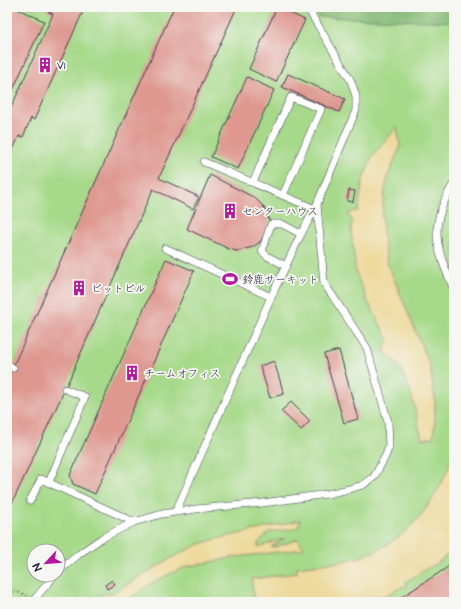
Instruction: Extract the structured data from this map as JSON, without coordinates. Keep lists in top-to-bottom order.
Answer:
{
  "places": {
    "building": [
      "V1",
      "センターハウス",
      "ピットビル",
      "チームオフィス"
    ],
    "sports": ["鈴鹿サーキット"]
  },
  "north": "bottom left"
}
